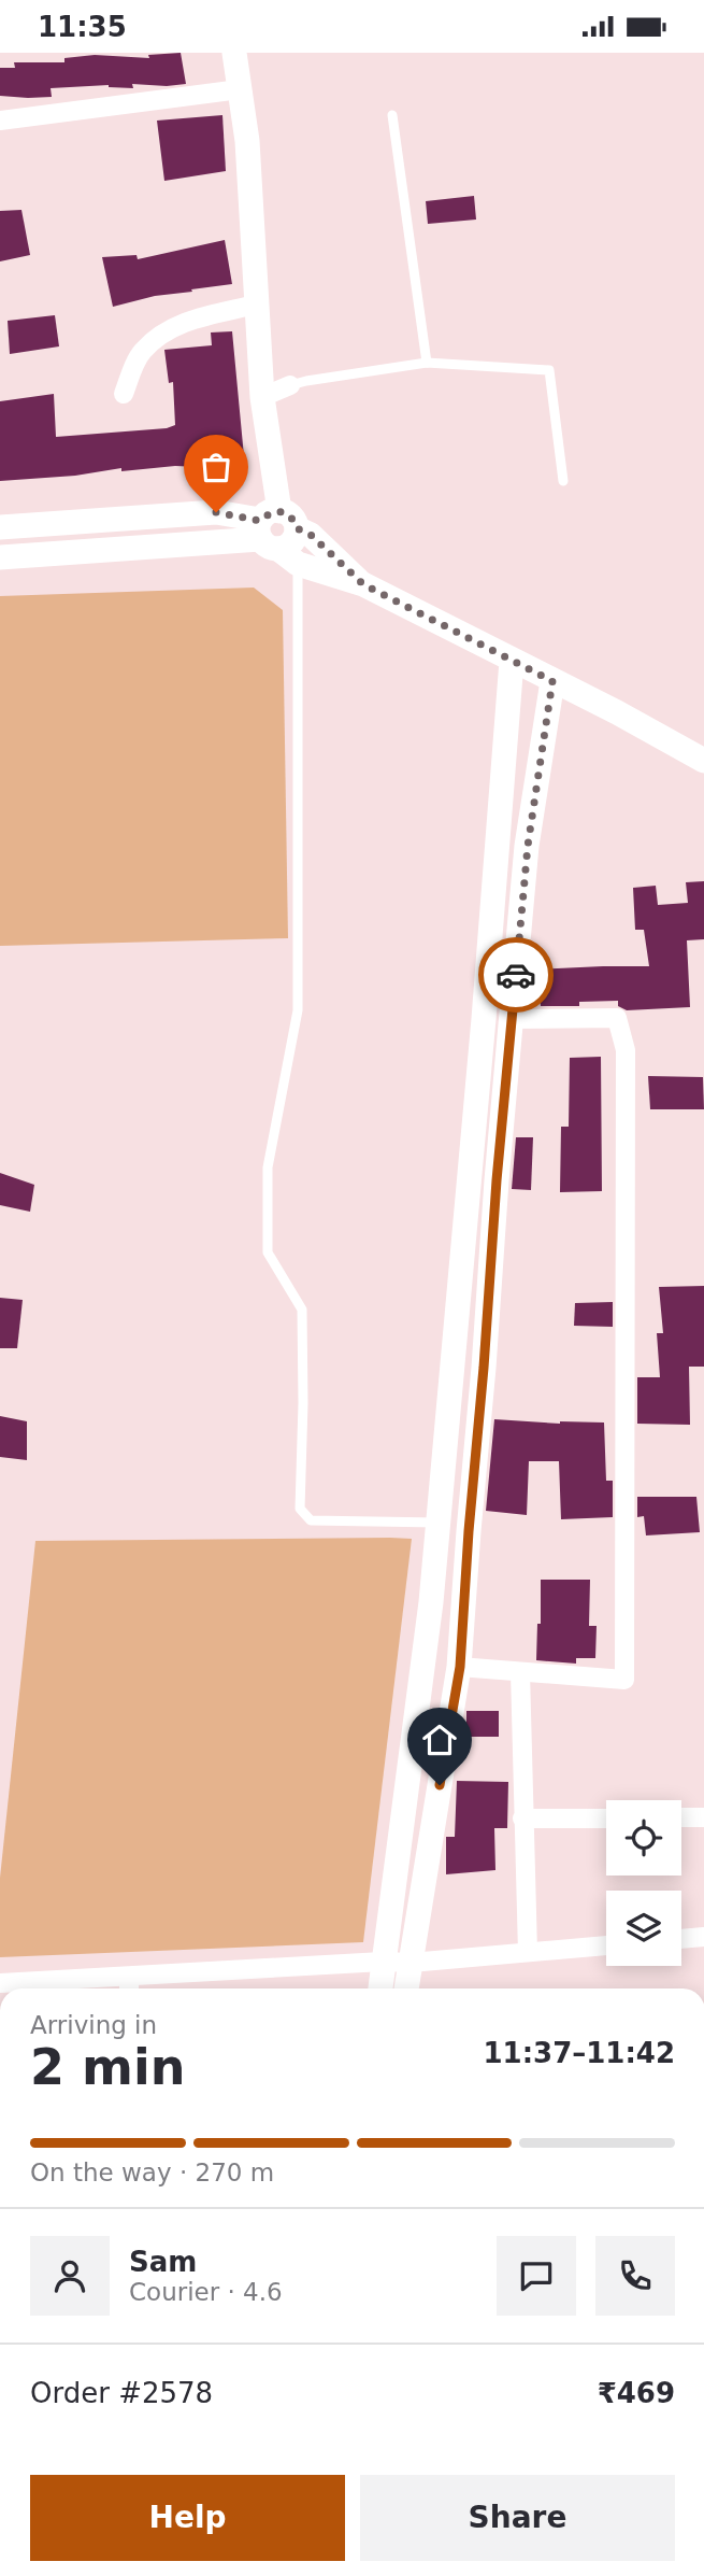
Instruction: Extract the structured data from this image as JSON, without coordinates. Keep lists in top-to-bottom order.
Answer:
{
  "page": {
    "status": "11:35",
    "heading": ["2 min", "Arriving in", "11:37–11:42"],
    "panel": [
      "Sam",
      "Courier · 4.6",
      "Order #2578",
      "₹469"
    ],
    "bar": "On the way · 270 m",
    "buttons": ["Help", "Share"]
  }
}
